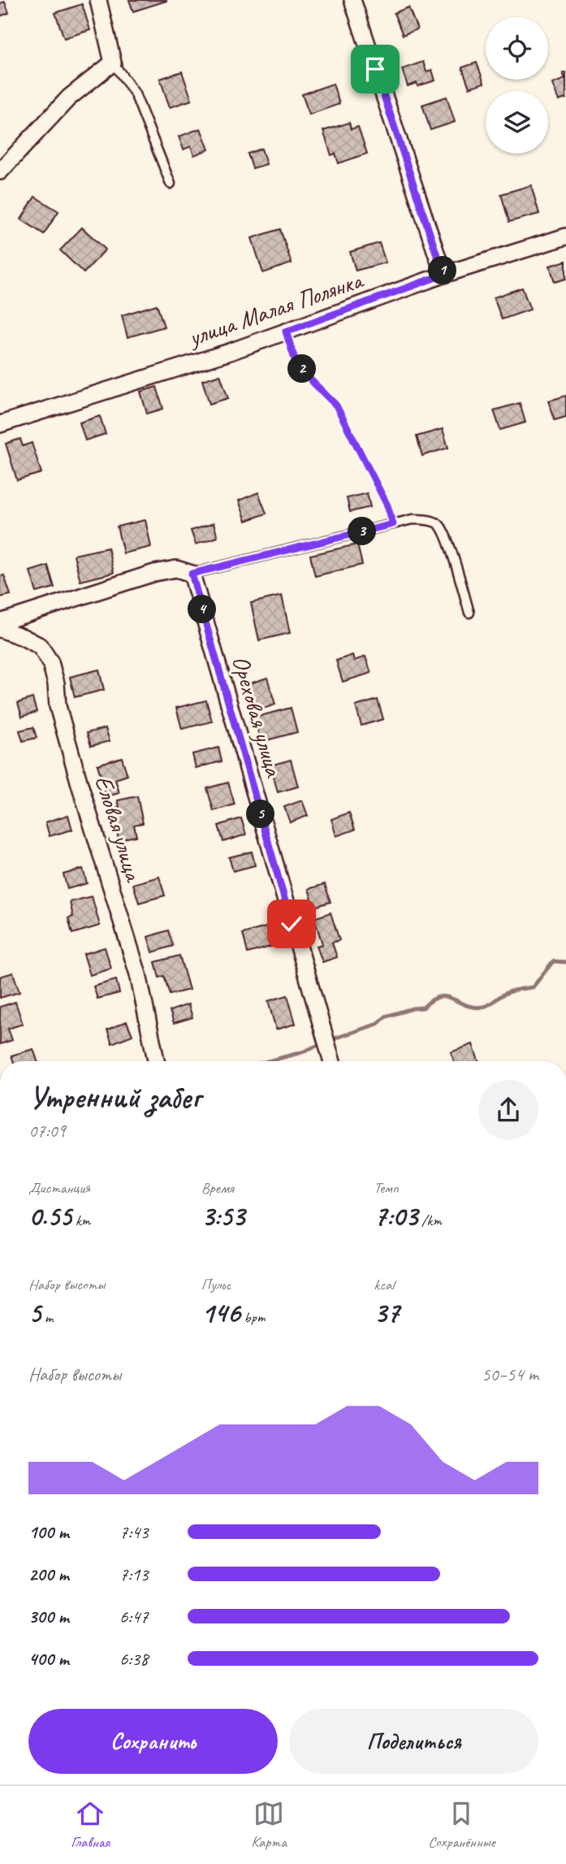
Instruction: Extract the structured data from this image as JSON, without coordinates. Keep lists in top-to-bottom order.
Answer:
{
  "streets": {
    "street": ["улица Малая Полянка", "Ореховая улица", "Еловая улица"]
  },
  "page": {
    "pins": [
      "1",
      "2",
      "3",
      "4",
      "5"
    ],
    "heading": ["Утренний забег", "07:09"],
    "stats": [
      ["Дистанция", "0.55 km"],
      ["Время", "3:53"],
      ["Темп", "7:03 /km"],
      ["Набор высоты", "5 m"],
      ["Пульс", "146 bpm"],
      ["kcal", "37"]
    ],
    "chart": ["Набор высоты", "50–54 m"],
    "list": [
      {
        "name": "100 m",
        "note": "7:43"
      },
      {
        "name": "200 m",
        "note": "7:13"
      },
      {
        "name": "300 m",
        "note": "6:47"
      },
      {
        "name": "400 m",
        "note": "6:38"
      }
    ],
    "buttons": ["Сохранить", "Поделиться"],
    "tabs": ["Главная", "Карта", "Сохранённые"]
  }
}
